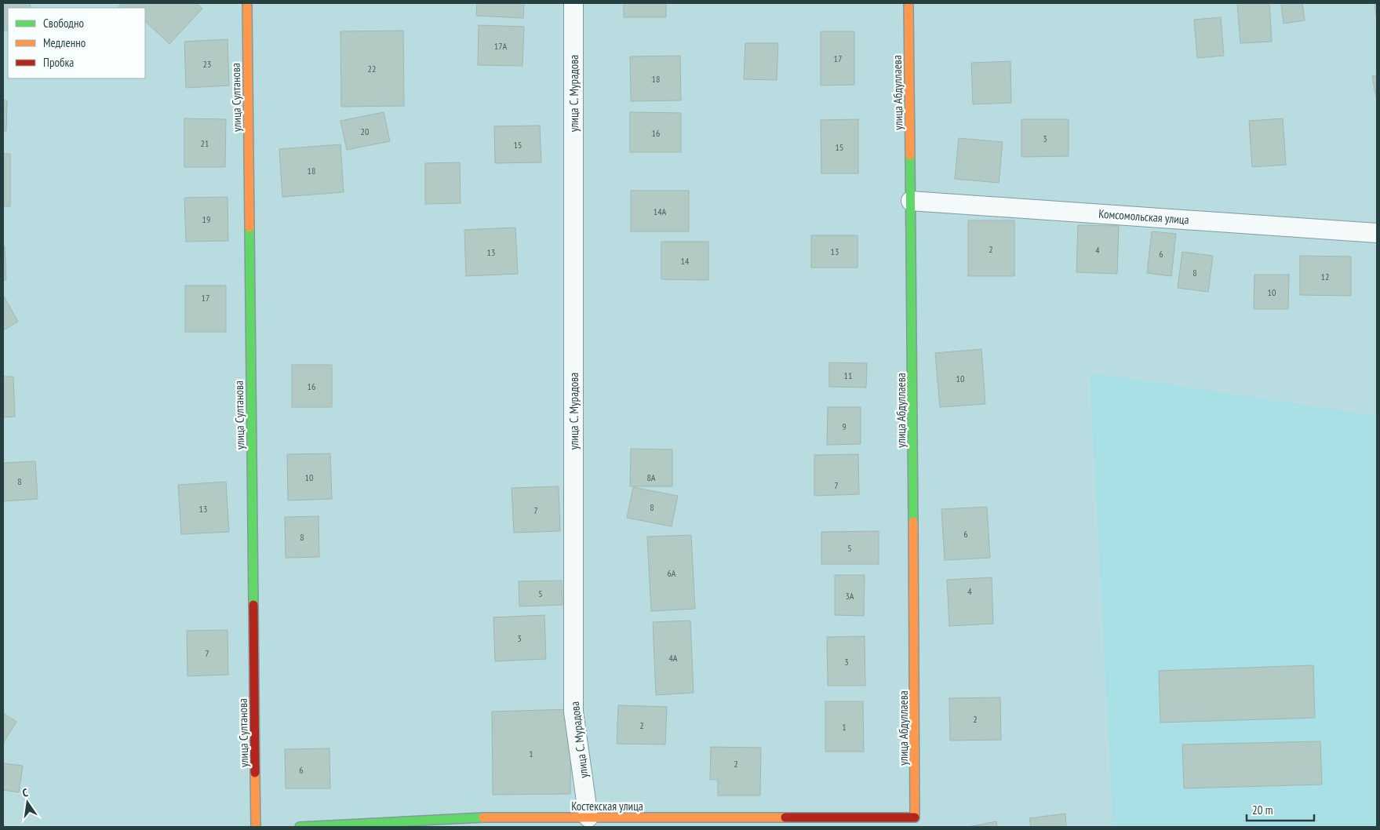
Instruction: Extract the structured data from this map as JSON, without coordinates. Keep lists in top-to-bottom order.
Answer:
{
  "streets": {
    "street": [
      "улица Абдуллаева",
      "улица С. Мурадова",
      "улица Султанова",
      "Комсомольская улица",
      "Костекская улица"
    ]
  },
  "crossings": [
    ["улица Абдуллаева", "Комсомольская улица"],
    ["улица Абдуллаева", "Костекская улица"],
    ["улица С. Мурадова", "Костекская улица"]
  ],
  "house_numbers": [
    "17А",
    "17",
    "23",
    "22",
    "18",
    "20",
    "16",
    "3",
    "21",
    "15",
    "15",
    "18",
    "14А",
    "19",
    "2",
    "4",
    "13",
    "13",
    "6",
    "14",
    "8",
    "12",
    "10",
    "17",
    "11",
    "10",
    "16",
    "9",
    "10",
    "8А",
    "8",
    "7",
    "8",
    "13",
    "7",
    "6",
    "8",
    "5",
    "6А",
    "4",
    "5",
    "3А",
    "3",
    "7",
    "4А",
    "3",
    "2",
    "2",
    "1",
    "1",
    "2",
    "6"
  ],
  "legend": ["Свободно", "Медленно", "Пробка"],
  "scale_bar": "20 m",
  "north": "top"
}
